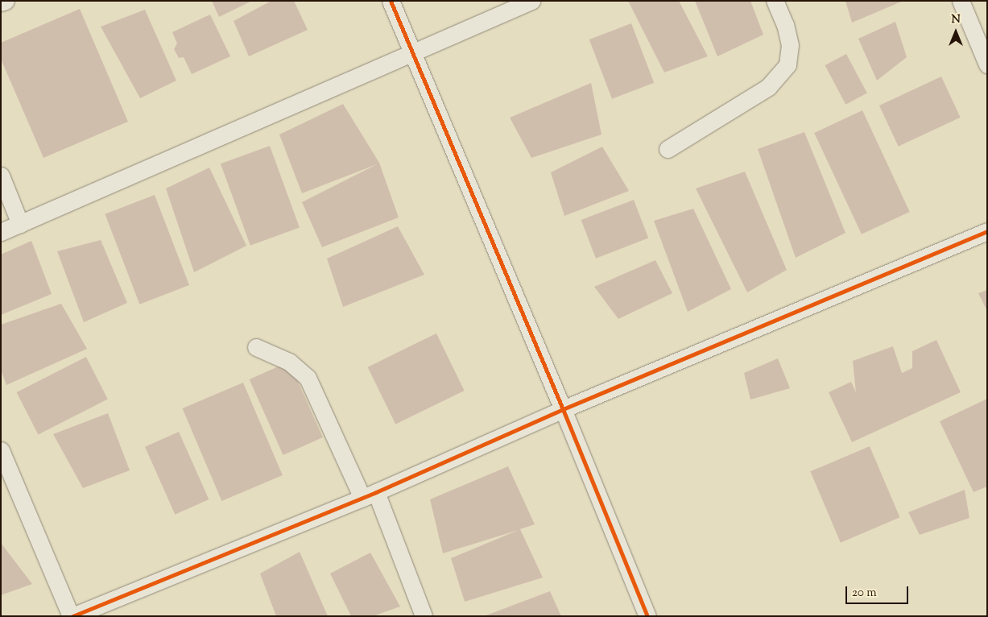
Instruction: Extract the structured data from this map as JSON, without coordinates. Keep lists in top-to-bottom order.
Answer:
{
  "scale_bar": "20 m",
  "north": "top"
}
